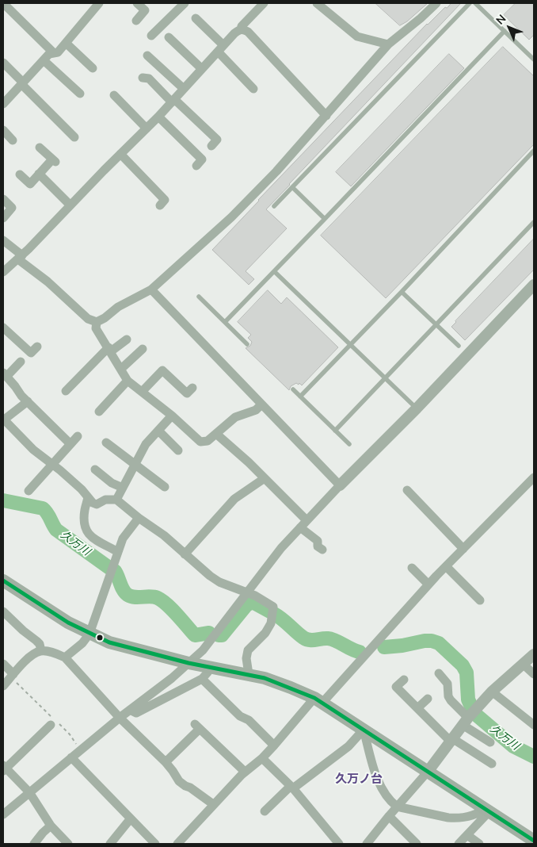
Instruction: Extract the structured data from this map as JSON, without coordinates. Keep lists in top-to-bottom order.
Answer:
{
  "districts": ["久万ノ台"],
  "water": ["久万川"],
  "north": "top left"
}
